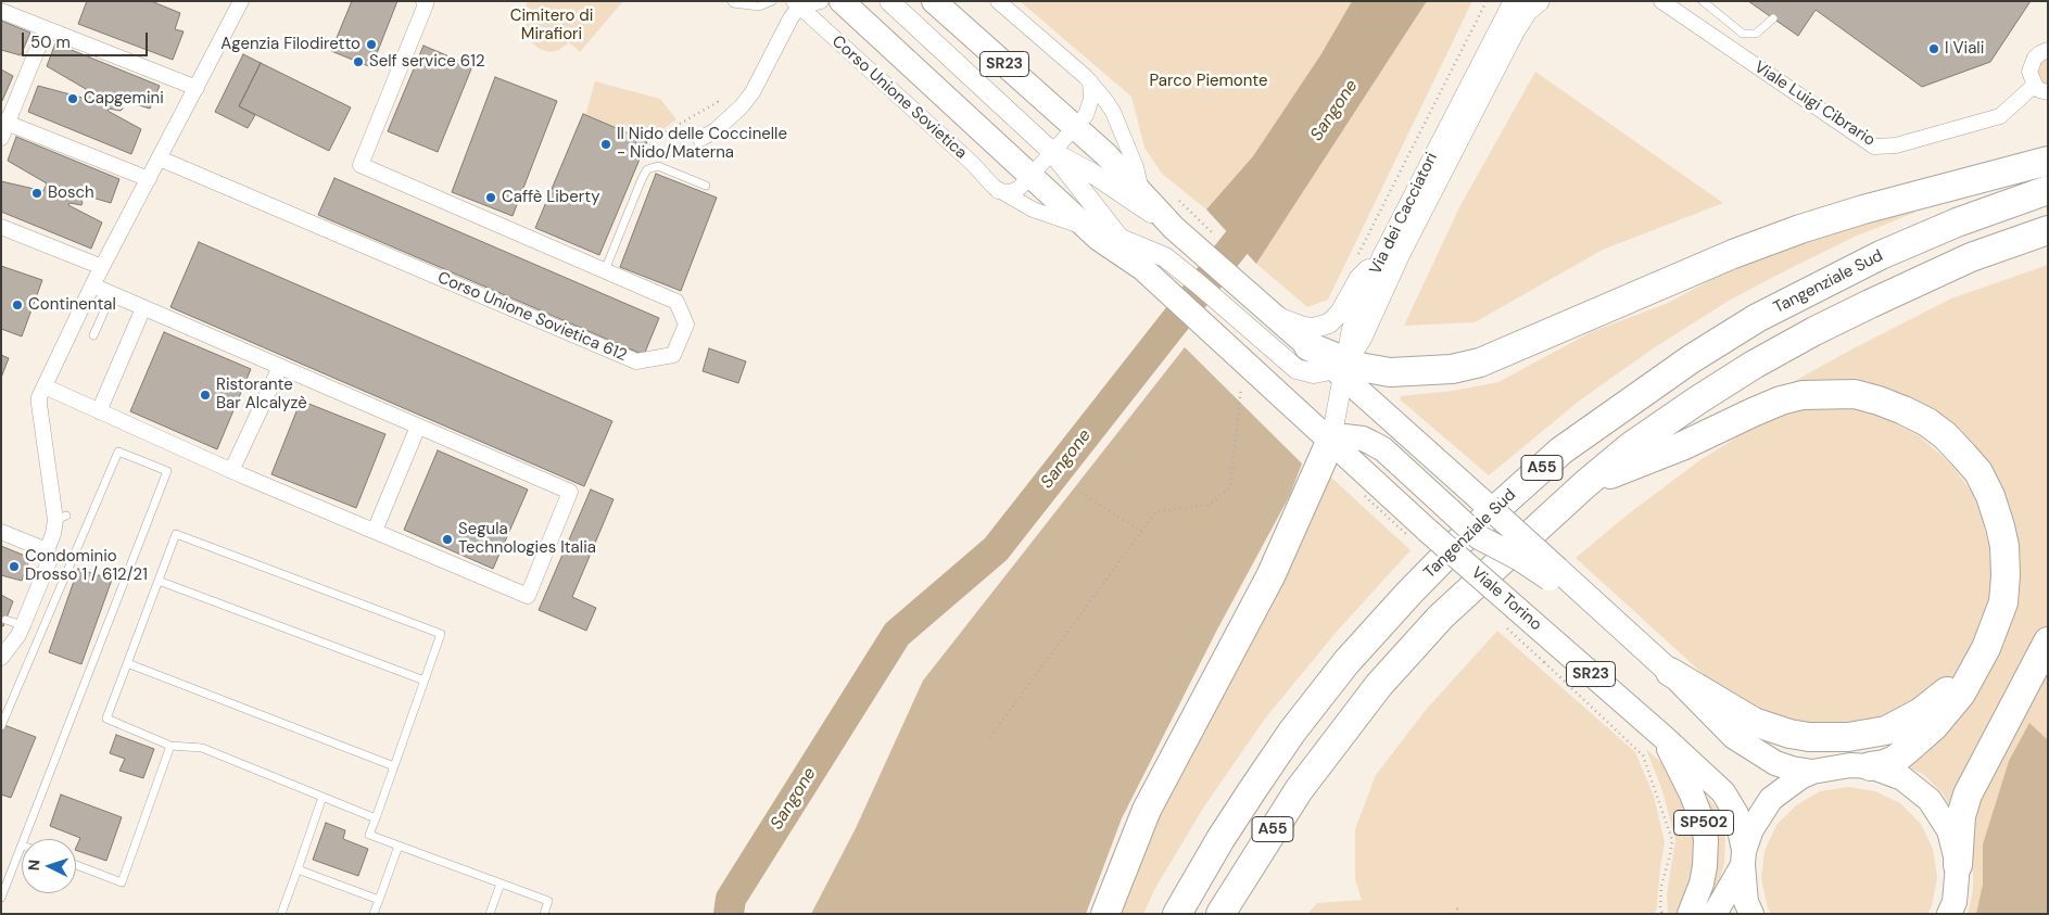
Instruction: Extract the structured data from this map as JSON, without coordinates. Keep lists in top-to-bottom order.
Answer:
{
  "streets": {
    "highway": ["Tangenziale Sud", "A55"],
    "main road": [
      "SR23",
      "Corso Unione Sovietica",
      "Viale Torino",
      "SP502"
    ],
    "street": ["Viale Luigi Cibrario", "Via dei Cacciatori", "Corso Unione Sovietica 612"]
  },
  "crossings": [
    ["Corso Unione Sovietica", "Viale Torino"],
    ["Via dei Cacciatori", "Viale Torino"],
    ["Viale Torino", "SP502"]
  ],
  "water": ["Sangone"],
  "parks": ["Cimitero di Mirafiori", "Parco Piemonte"],
  "places": [
    "Agenzia Filodiretto",
    "I Viali",
    "Self service 612",
    "Capgemini",
    "Il Nido delle Coccinelle - Nido/Materna",
    "Bosch",
    "Caffè Liberty",
    "Continental",
    "Ristorante Bar Alcalyzè",
    "Segula Technologies Italia",
    "Condominio Drosso 1 / 612/21"
  ],
  "scale_bar": "50 m",
  "north": "left"
}
